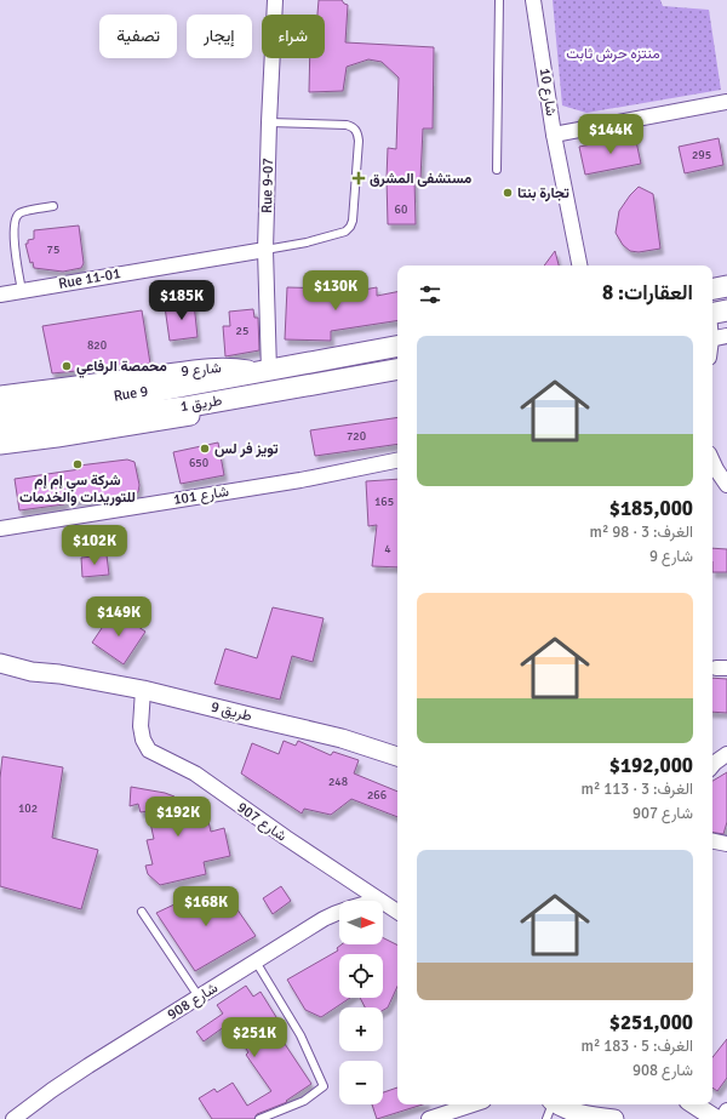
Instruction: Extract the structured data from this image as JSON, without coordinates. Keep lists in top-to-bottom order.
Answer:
{
  "streets": {
    "main road": ["شارع 9", "Rue 9", "طريق 1"],
    "street": [
      "شارع 10",
      "Rue 9-07",
      "Rue 11-01",
      "شارع 101",
      "طريق 9",
      "شارع 907",
      "شارع 908"
    ]
  },
  "crossings": [
    ["Rue 9-07", "Rue 11-01"],
    ["Rue 9-07", "شارع 9"],
    ["Rue 9-07", "Rue 9"],
    ["شارع 9", "Rue 9"],
    ["طريق 9", "شارع 907"]
  ],
  "parks": ["منتزه حرش ثابت"],
  "places": {
    "health": ["مستشفى المشرق"],
    "other": [
      "تجارة بنتا",
      "محمصة الرفاعي",
      "تويز فر لس",
      "شركة سي إم إم للتوريدات والخدمات"
    ]
  },
  "house_numbers": [
    "295",
    "60",
    "75",
    "25",
    "820",
    "720",
    "650",
    "165",
    "4",
    "248",
    "266",
    "102"
  ],
  "north": "right",
  "page": {
    "chip": ["شراء", "إيجار", "تصفية"],
    "price": [
      "$144K",
      "$130K",
      "$185K",
      "$102K",
      "$149K",
      "$192K",
      "$168K",
      "$251K"
    ],
    "heading": "العقارات: 8",
    "list": [
      {
        "name": "$185,000",
        "note": "الغرف: 3 · 98 m² · شارع 9"
      },
      {
        "name": "$192,000",
        "note": "الغرف: 3 · 113 m² · شارع 907"
      },
      {
        "name": "$251,000",
        "note": "الغرف: 5 · 183 m² · شارع 908"
      }
    ],
    "map_buttons": ["+", "−"]
  }
}
